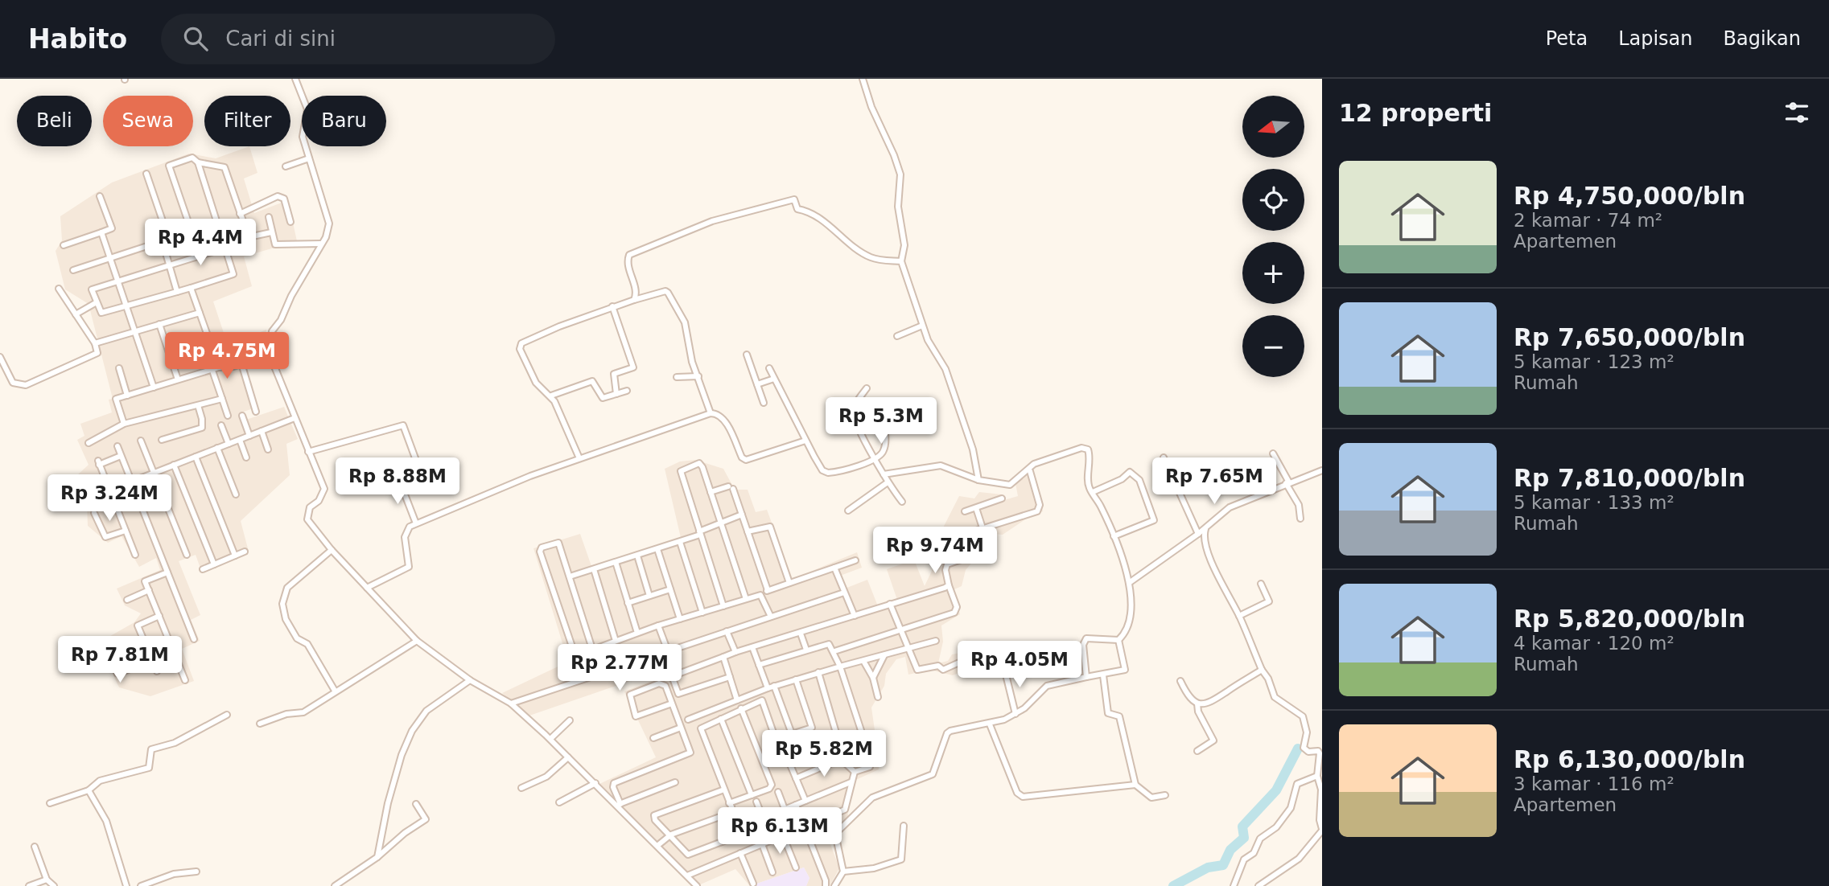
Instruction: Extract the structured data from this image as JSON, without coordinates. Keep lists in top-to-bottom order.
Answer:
{
  "north": "left",
  "page": {
    "header": "Habito",
    "search": "Cari di sini",
    "nav": ["Peta", "Lapisan", "Bagikan"],
    "heading": "12 properti",
    "map_buttons": ["+", "−"],
    "chip": [
      "Beli",
      "Sewa",
      "Filter",
      "Baru"
    ],
    "list": [
      {
        "name": "Rp 4,750,000/bln",
        "note": "2 kamar · 74 m² · Apartemen"
      },
      {
        "name": "Rp 7,650,000/bln",
        "note": "5 kamar · 123 m² · Rumah"
      },
      {
        "name": "Rp 7,810,000/bln",
        "note": "5 kamar · 133 m² · Rumah"
      },
      {
        "name": "Rp 5,820,000/bln",
        "note": "4 kamar · 120 m² · Rumah"
      },
      {
        "name": "Rp 6,130,000/bln",
        "note": "3 kamar · 116 m² · Apartemen"
      }
    ],
    "price": [
      "Rp 4.4M",
      "Rp 4.75M",
      "Rp 5.3M",
      "Rp 8.88M",
      "Rp 7.65M",
      "Rp 3.24M",
      "Rp 9.74M",
      "Rp 7.81M",
      "Rp 4.05M",
      "Rp 2.77M",
      "Rp 5.82M",
      "Rp 6.13M"
    ]
  }
}
